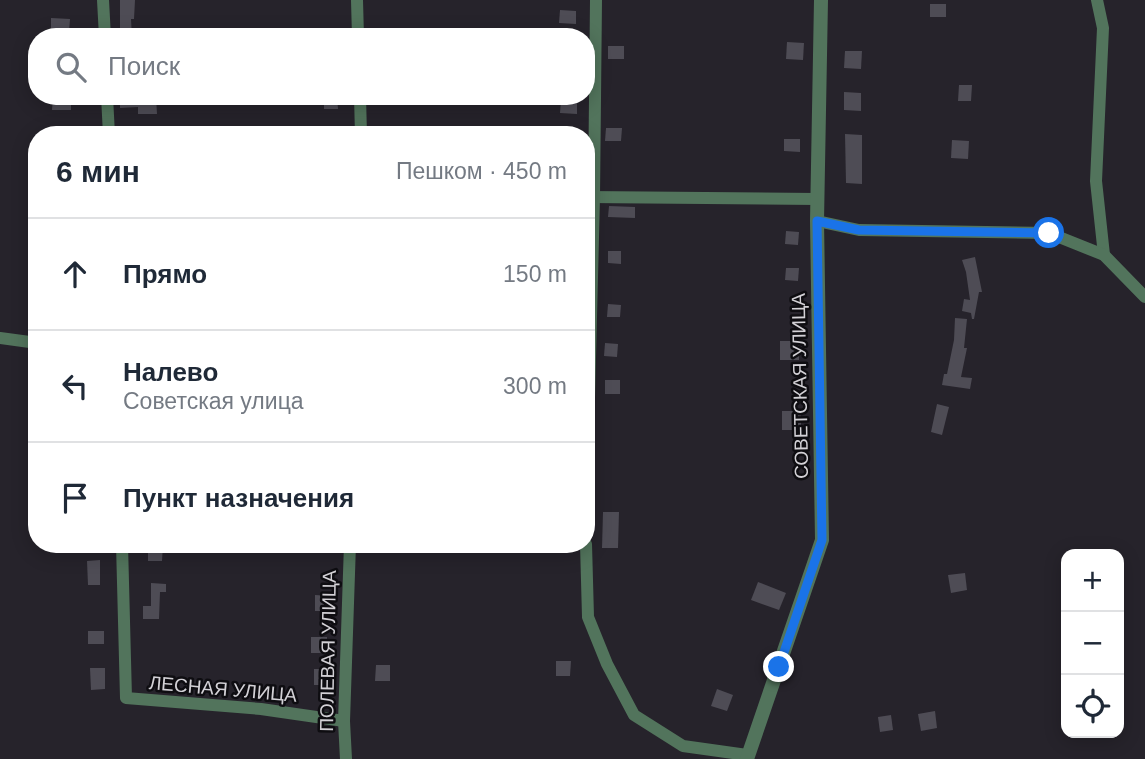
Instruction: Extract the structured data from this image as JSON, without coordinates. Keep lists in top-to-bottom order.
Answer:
{
  "streets": {
    "street": ["СОВЕТСКАЯ УЛИЦА", "ПОЛЕВАЯ УЛИЦА", "ЛЕСНАЯ УЛИЦА"]
  },
  "crossings": [
    ["ПОЛЕВАЯ УЛИЦА", "ЛЕСНАЯ УЛИЦА"]
  ],
  "page": {
    "search": "Поиск",
    "heading": ["6 мин", "Пешком · 450 m"],
    "list": [
      ["Прямо", "150 m"],
      ["Налево", "Советская улица", "300 m"],
      "Пункт назначения"
    ],
    "map_buttons": ["+", "−"]
  }
}
